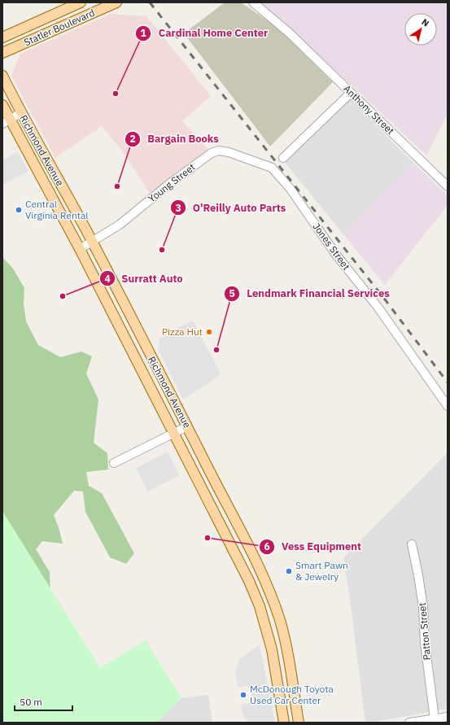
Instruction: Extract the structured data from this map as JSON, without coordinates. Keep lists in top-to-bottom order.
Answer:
{
  "streets": {
    "main road": ["Statler Boulevard", "Richmond Avenue"],
    "street": [
      "Anthony Street",
      "Young Street",
      "Jones Street",
      "Patton Street"
    ]
  },
  "crossings": [
    ["Richmond Avenue", "Young Street"],
    ["Young Street", "Jones Street"]
  ],
  "places": [
    "Cardinal Home Center",
    "Bargain Books",
    "Central Virginia Rental",
    "O'Reilly Auto Parts",
    "Surratt Auto",
    "Pizza Hut",
    "Lendmark Financial Services",
    "Vess Equipment",
    "Smart Pawn & Jewelry",
    "McDonough Toyota Used Car Center"
  ],
  "scale_bar": "50 m",
  "north": "top right"
}
